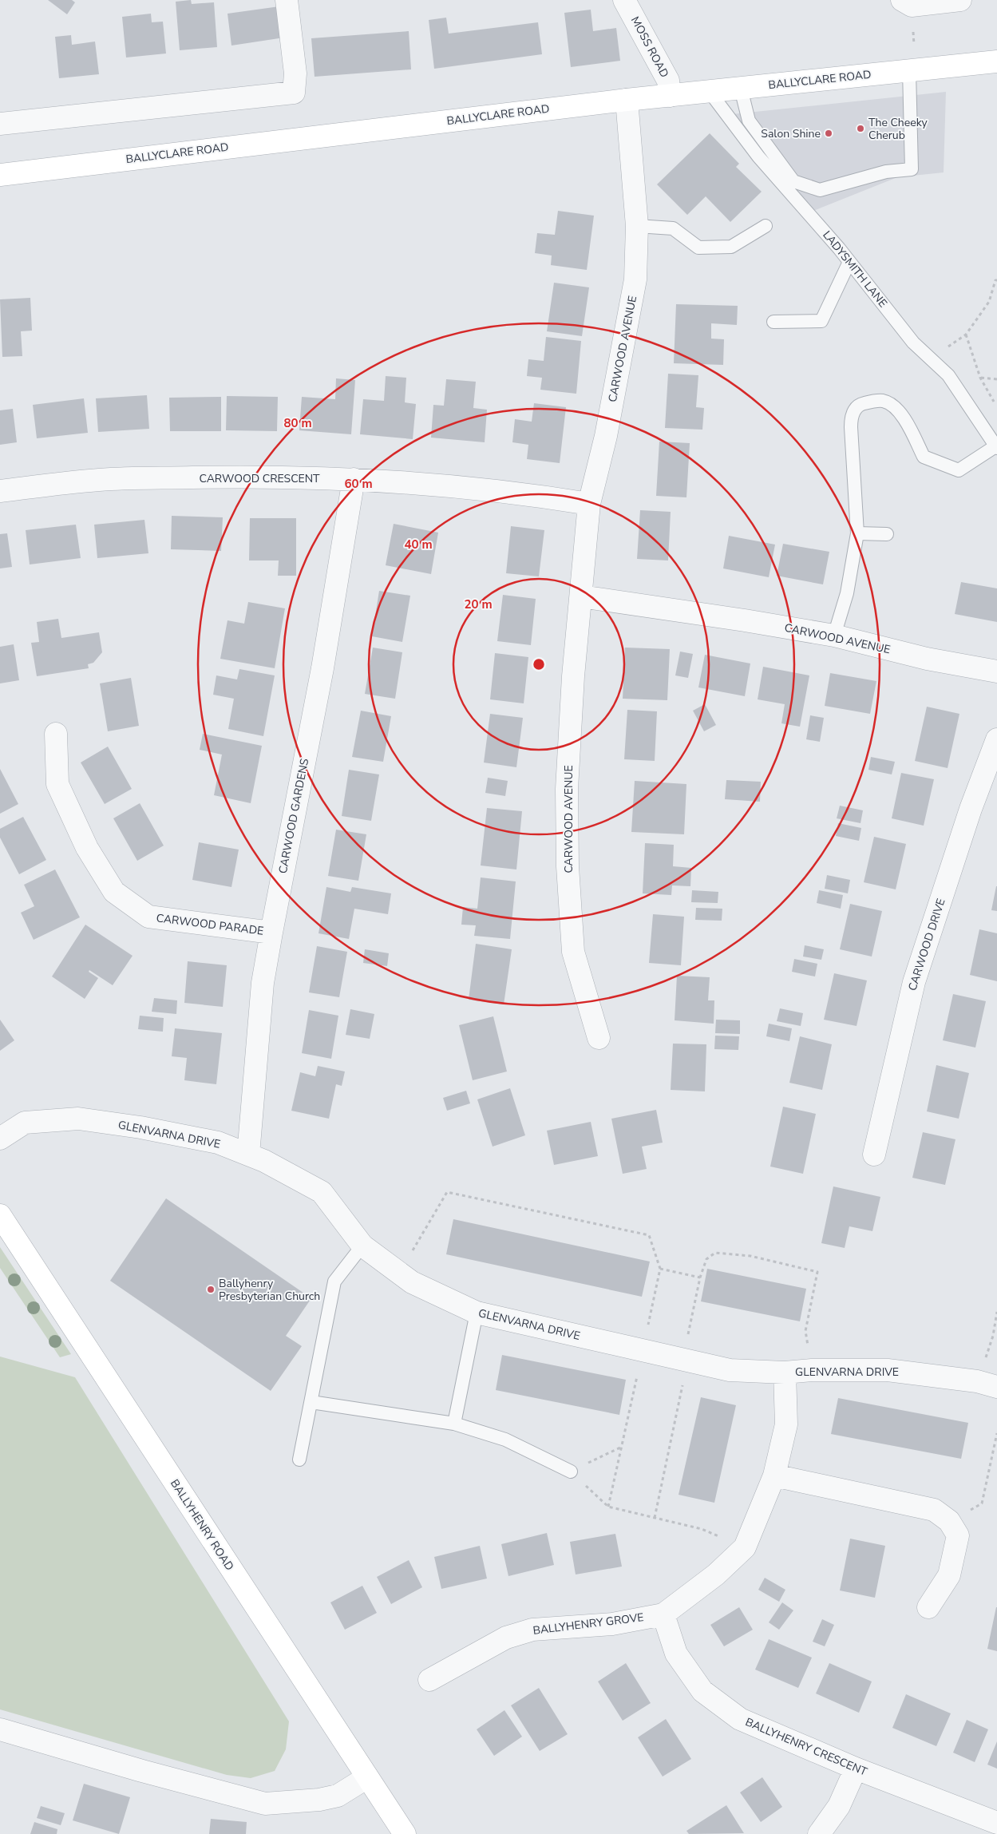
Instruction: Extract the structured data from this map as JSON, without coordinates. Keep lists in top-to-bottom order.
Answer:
{
  "streets": {
    "main road": ["BALLYCLARE ROAD", "BALLYHENRY ROAD"],
    "street": [
      "MOSS ROAD",
      "CARWOOD AVENUE",
      "CARWOOD CRESCENT",
      "CARWOOD GARDENS",
      "CARWOOD PARADE",
      "CARWOOD DRIVE",
      "GLENVARNA DRIVE",
      "BALLYHENRY GROVE",
      "BALLYHENRY CRESCENT"
    ],
    "lane": ["LADYSMITH LANE"]
  },
  "crossings": [
    ["MOSS ROAD", "BALLYCLARE ROAD"],
    ["BALLYCLARE ROAD", "LADYSMITH LANE"],
    ["BALLYCLARE ROAD", "CARWOOD AVENUE"],
    ["CARWOOD AVENUE", "CARWOOD CRESCENT"],
    ["CARWOOD CRESCENT", "CARWOOD GARDENS"],
    ["CARWOOD GARDENS", "CARWOOD PARADE"],
    ["CARWOOD GARDENS", "GLENVARNA DRIVE"],
    ["GLENVARNA DRIVE", "BALLYHENRY GROVE"],
    ["BALLYHENRY GROVE", "BALLYHENRY CRESCENT"]
  ],
  "places": ["The Cheeky Cherub", "Salon Shine", "Ballyhenry Presbyterian Church"],
  "rings": [
    "80 m",
    "60 m",
    "40 m",
    "20 m"
  ]
}
